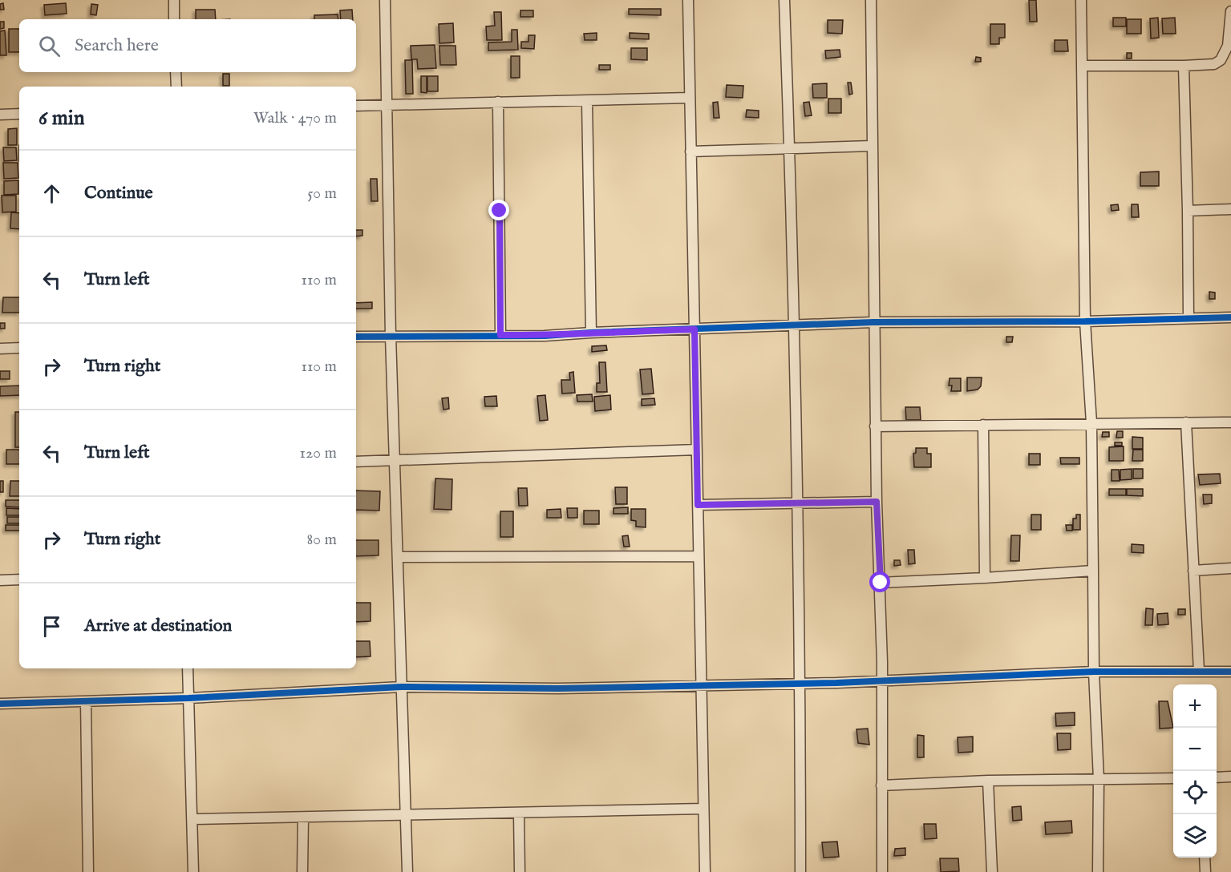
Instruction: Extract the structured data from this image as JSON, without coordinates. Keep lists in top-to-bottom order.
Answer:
{
  "page": {
    "search": "Search here",
    "heading": ["6 min", "Walk · 470 m"],
    "list": [
      ["Continue", "50 m"],
      ["Turn left", "110 m"],
      ["Turn right", "110 m"],
      ["Turn left", "120 m"],
      ["Turn right", "80 m"],
      "Arrive at destination"
    ],
    "map_buttons": ["+", "−"]
  }
}
